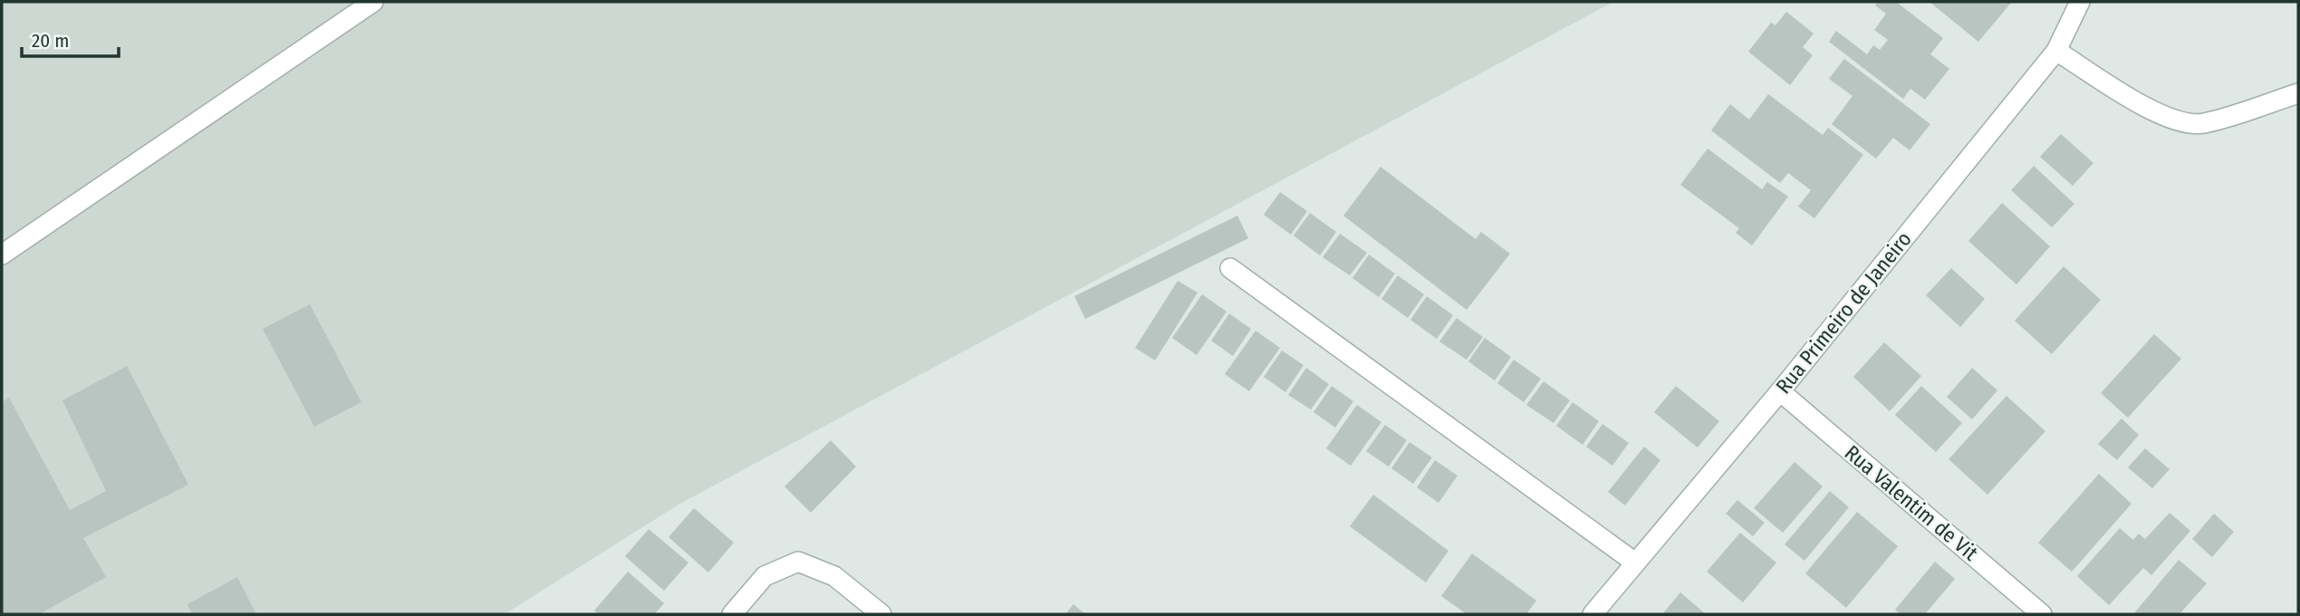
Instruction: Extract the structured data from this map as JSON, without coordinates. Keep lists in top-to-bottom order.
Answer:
{
  "streets": {
    "street": ["Rua Primeiro de Janeiro", "Rua Valentim de Vit"]
  },
  "crossings": [
    ["Rua Primeiro de Janeiro", "Rua Valentim de Vit"]
  ],
  "scale_bar": "20 m"
}
